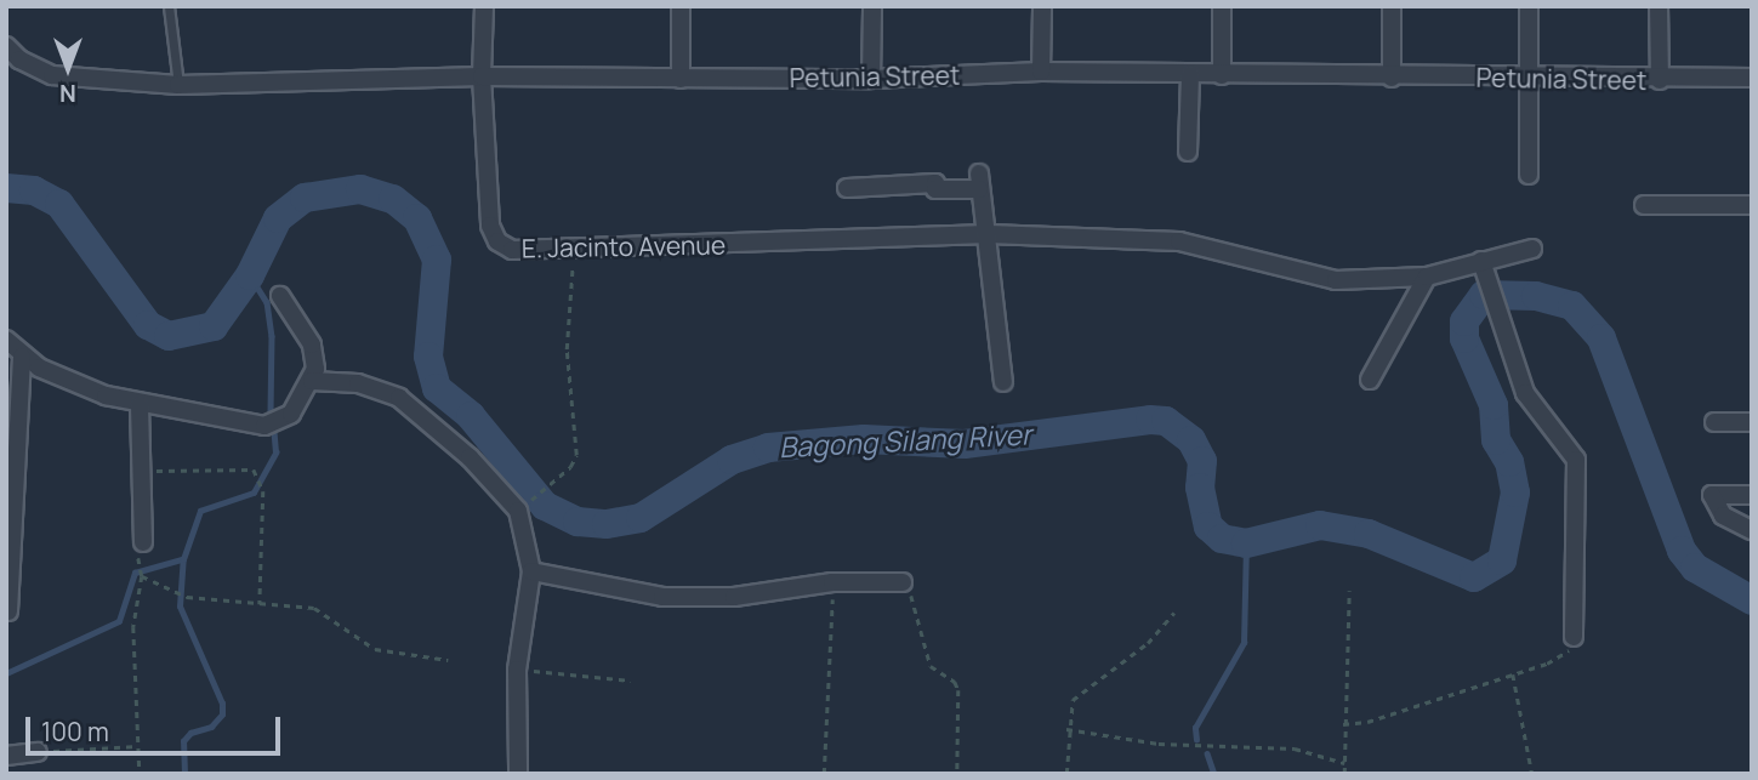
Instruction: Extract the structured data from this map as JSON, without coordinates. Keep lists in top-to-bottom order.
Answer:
{
  "streets": {
    "street": ["Petunia Street", "E. Jacinto Avenue"]
  },
  "crossings": [
    ["Petunia Street", "E. Jacinto Avenue"]
  ],
  "water": ["Bagong Silang River"],
  "scale_bar": "100 m",
  "north": "bottom"
}
